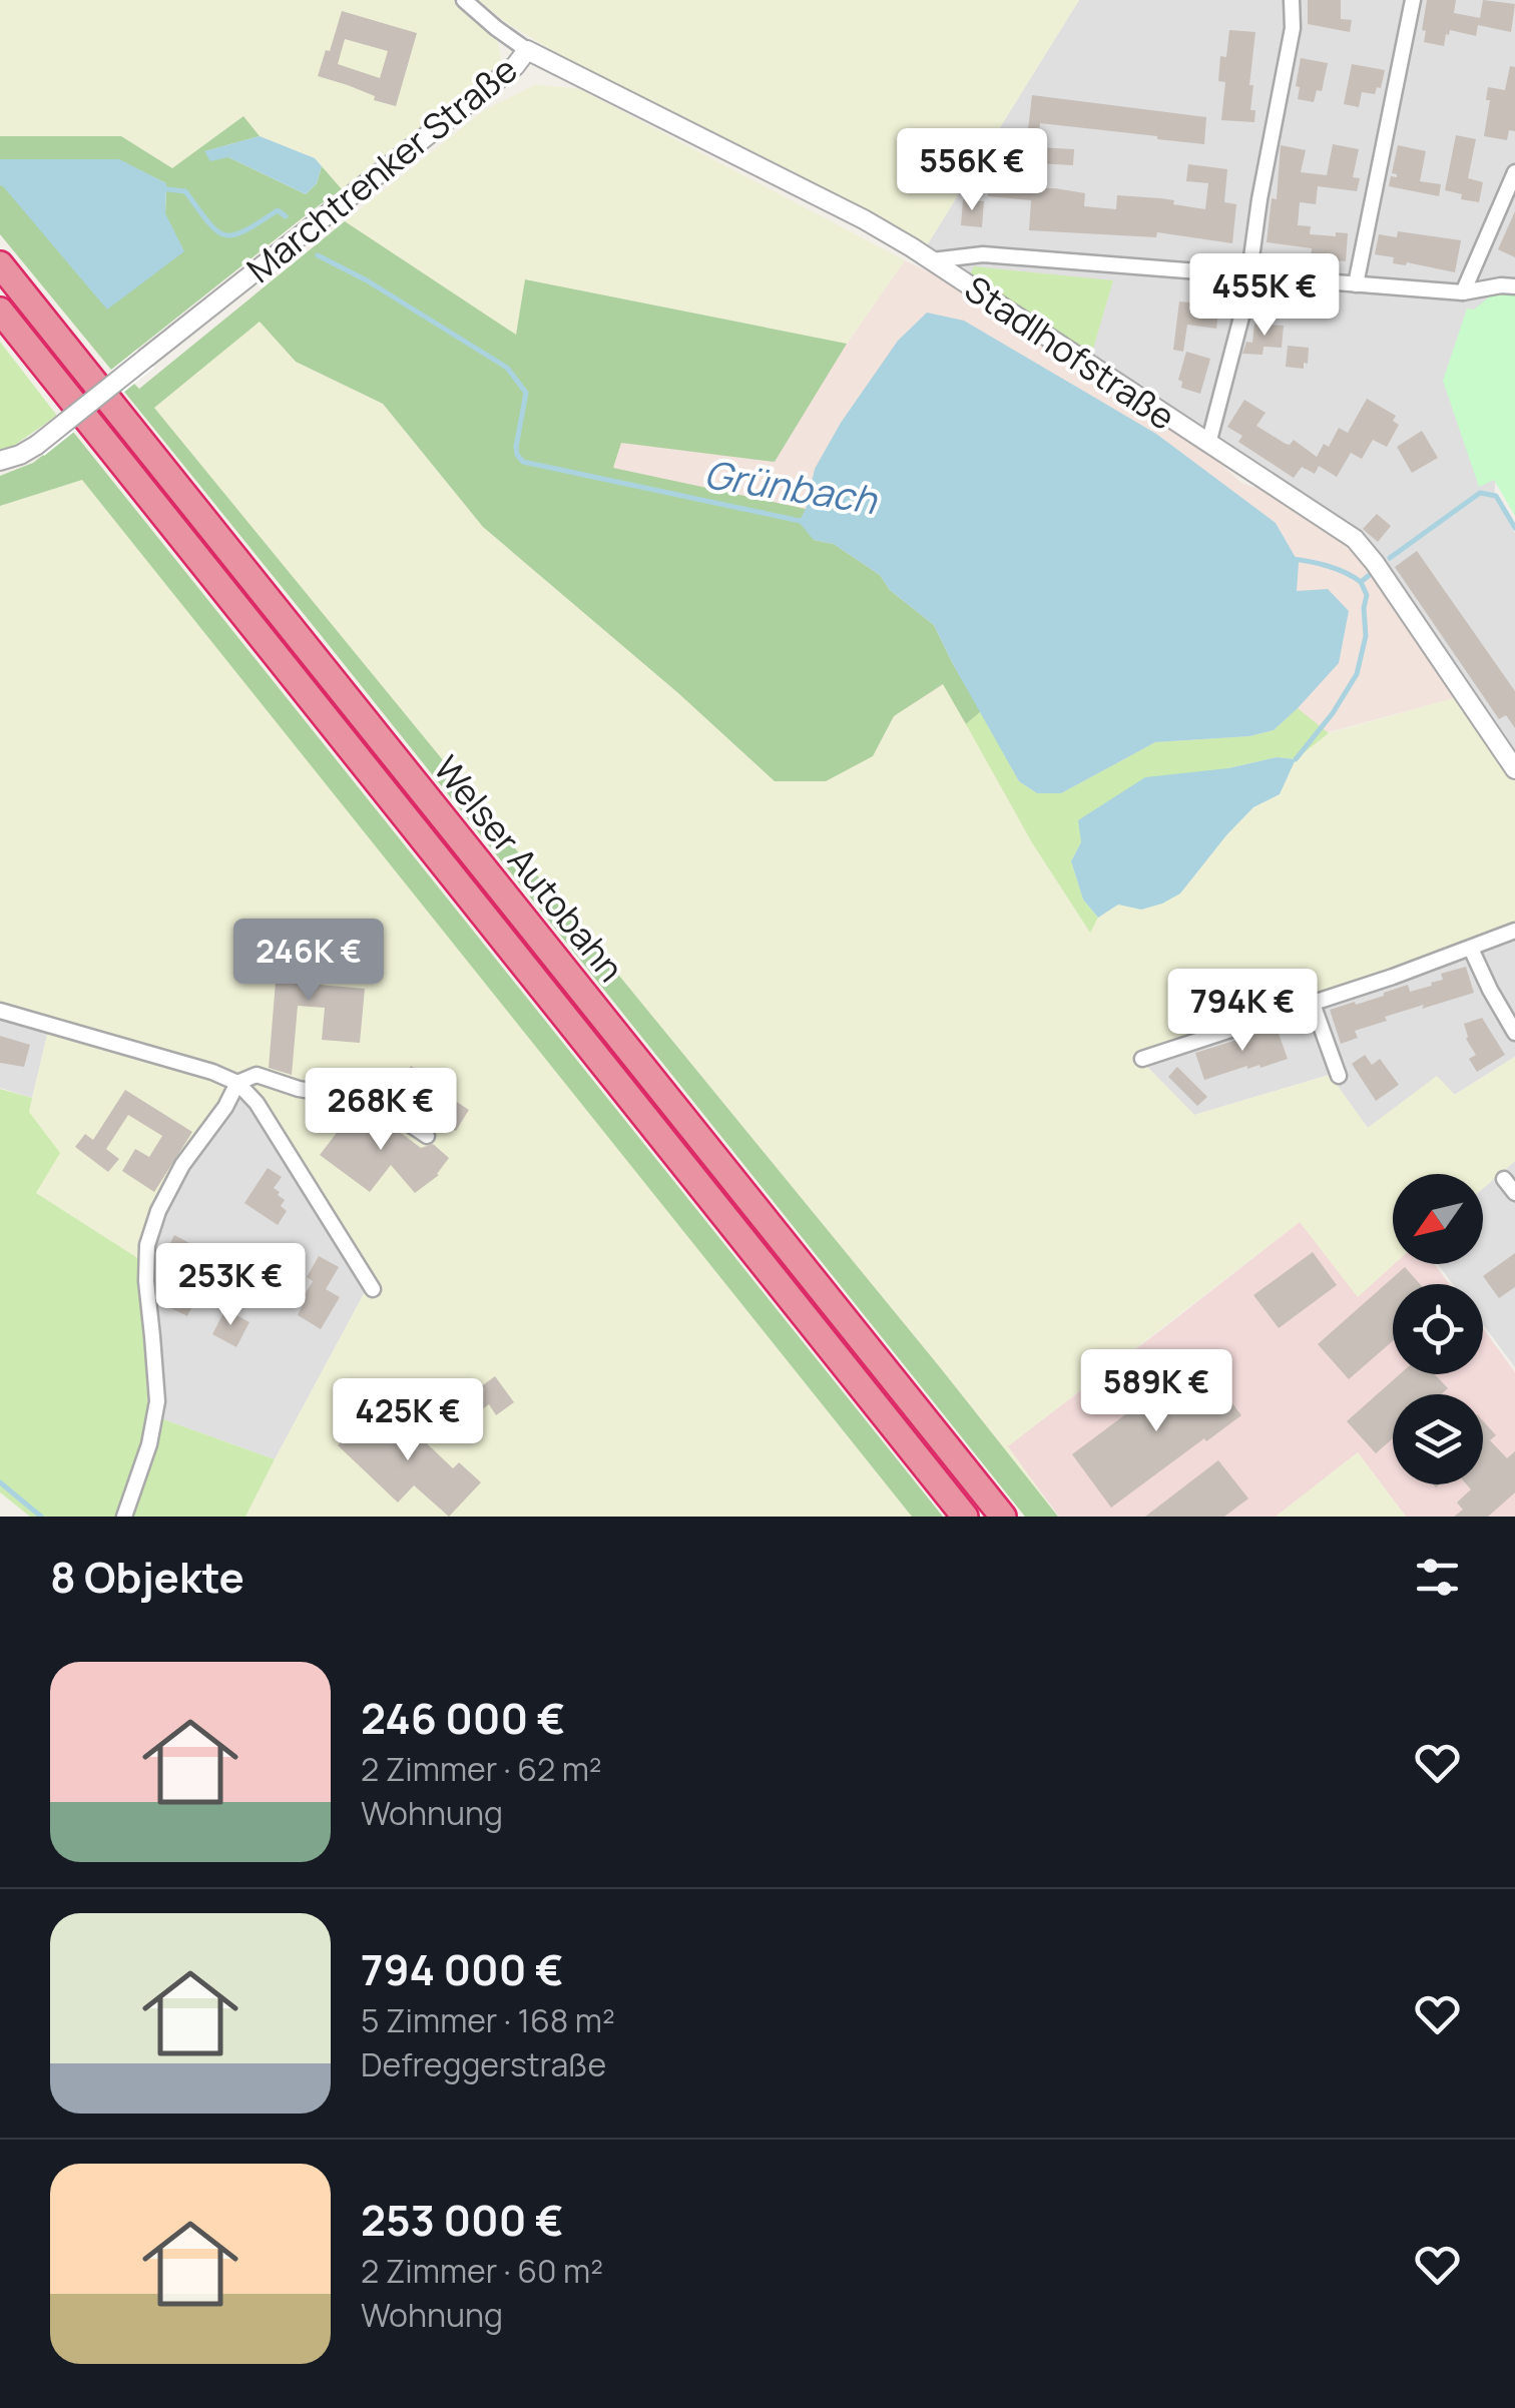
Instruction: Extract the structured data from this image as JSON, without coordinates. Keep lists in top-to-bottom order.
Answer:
{
  "streets": {
    "highway": ["Welser Autobahn"],
    "street": ["Marchtrenker Straße", "Stadlhofstraße"]
  },
  "crossings": [
    ["Marchtrenker Straße", "Stadlhofstraße"]
  ],
  "water": ["Grünbach"],
  "north": "bottom left",
  "page": {
    "price": [
      "556K €",
      "455K €",
      "246K €",
      "794K €",
      "268K €",
      "253K €",
      "589K €",
      "425K €"
    ],
    "heading": "8 Objekte",
    "list": [
      {
        "name": "246 000 €",
        "note": "2 Zimmer · 62 m² · Wohnung"
      },
      {
        "name": "794 000 €",
        "note": "5 Zimmer · 168 m² · Defreggerstraße"
      },
      {
        "name": "253 000 €",
        "note": "2 Zimmer · 60 m² · Wohnung"
      }
    ]
  }
}
